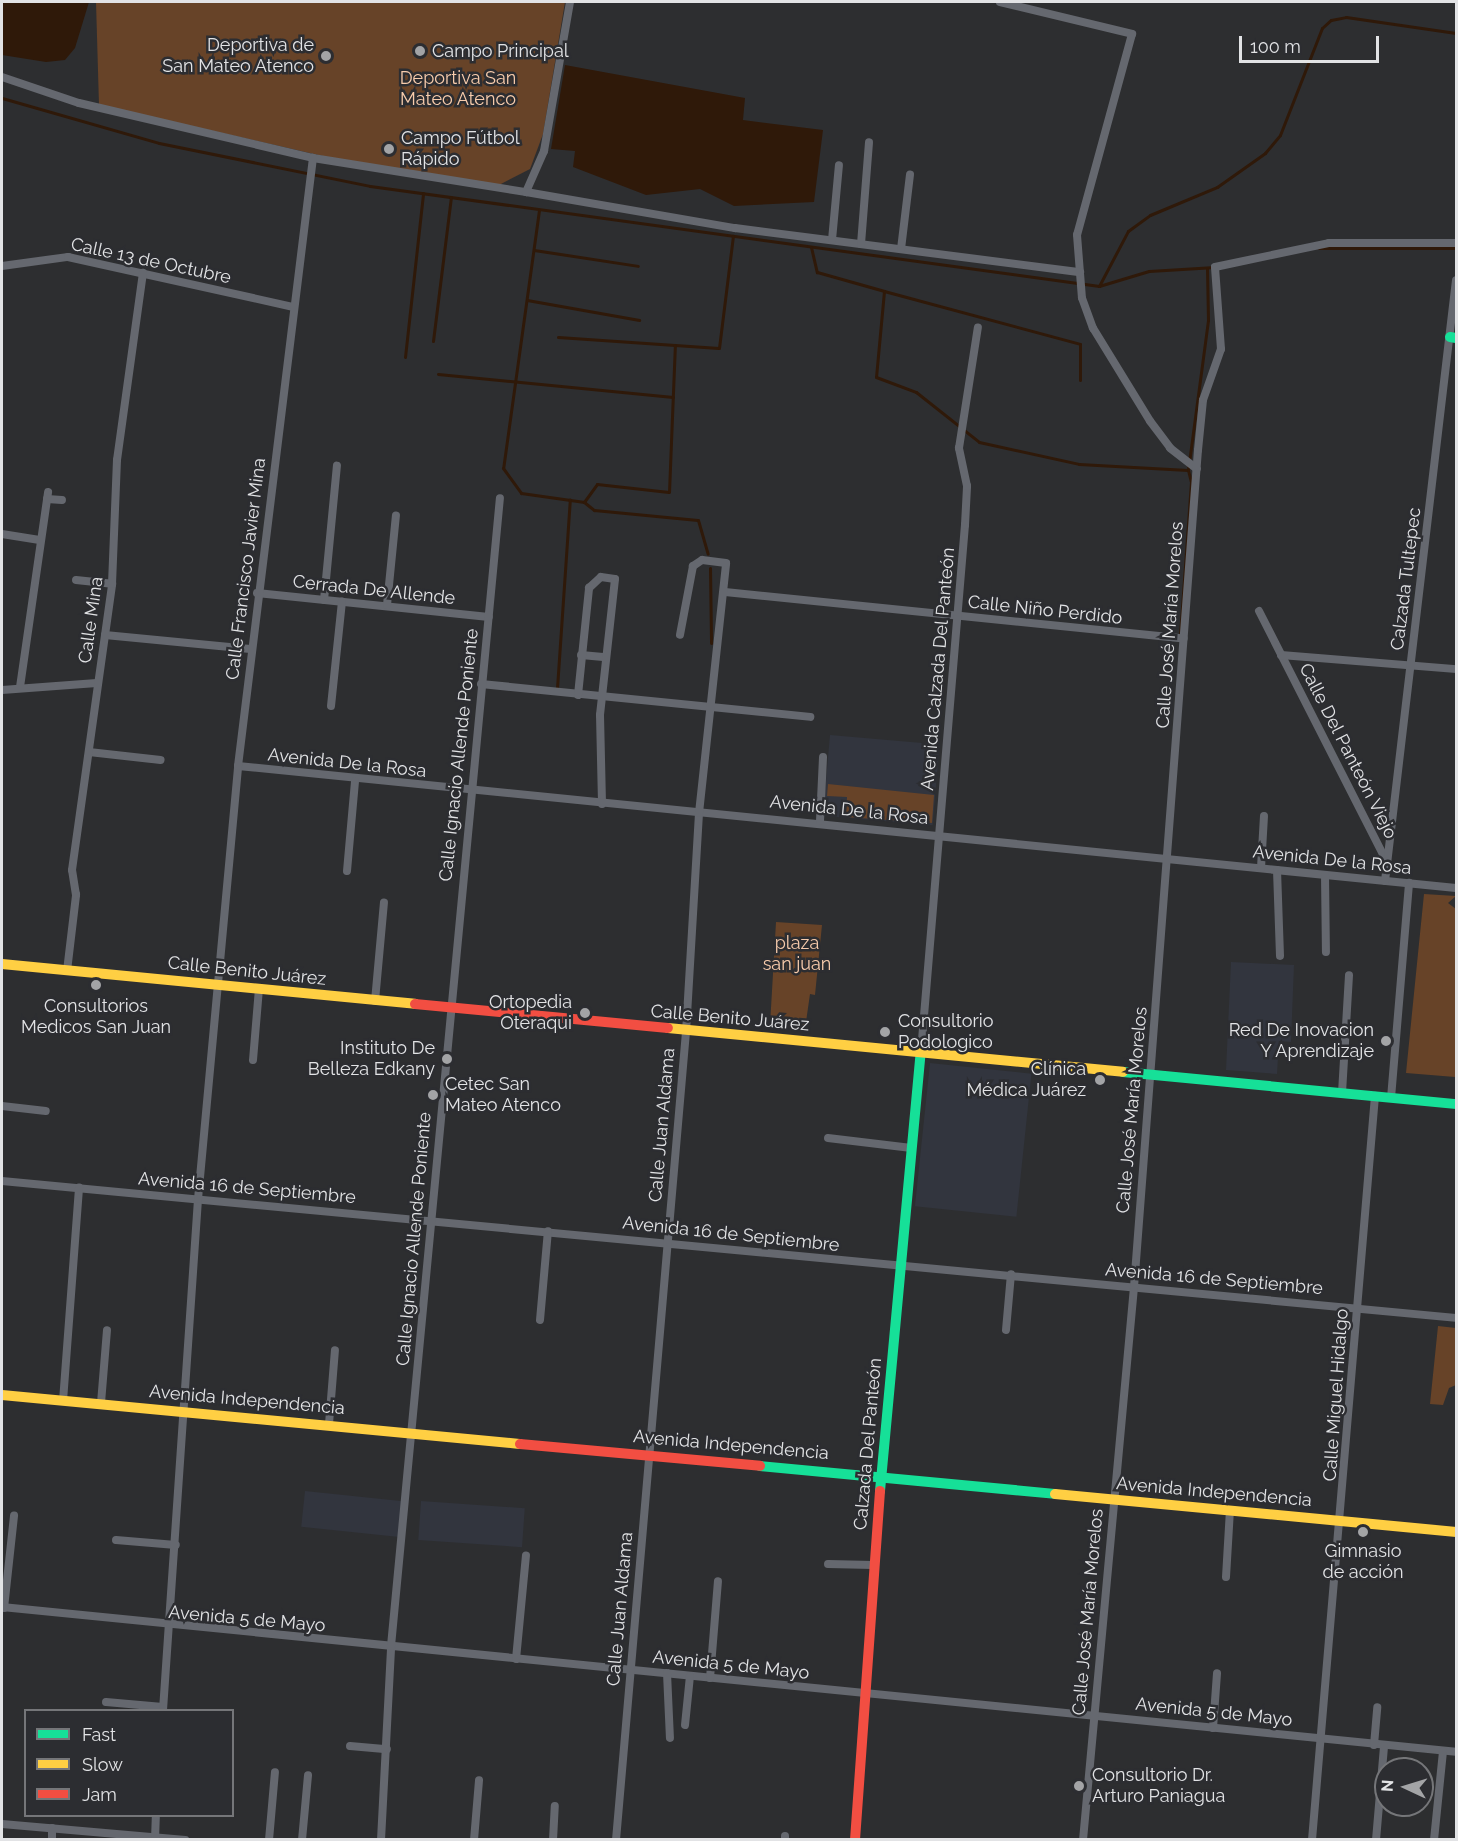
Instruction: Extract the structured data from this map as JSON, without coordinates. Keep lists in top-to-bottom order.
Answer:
{
  "streets": {
    "main road": ["Calle Benito Juárez", "Avenida Independencia", "Calzada Del Panteón"],
    "street": [
      "Calle 13 de Octubre",
      "Calle Francisco Javier Mina",
      "Calzada Tultepec",
      "Cerrada De Allende",
      "Calle Niño Perdido",
      "Calle Mina",
      "Calle José María Morelos",
      "Avenida Calzada Del Panteón",
      "Calle Del Panteón Viejo",
      "Calle Ignacio Allende Poniente",
      "Avenida De la Rosa",
      "Calle Juan Aldama",
      "Avenida 16 de Septiembre",
      "Calle Miguel Hidalgo",
      "Avenida 5 de Mayo"
    ]
  },
  "crossings": [
    ["Calle 13 de Octubre", "Calle Francisco Javier Mina"],
    ["Calle 13 de Octubre", "Calle Mina"],
    ["Calle Francisco Javier Mina", "Cerrada De Allende"],
    ["Calle Francisco Javier Mina", "Avenida De la Rosa"],
    ["Calle Francisco Javier Mina", "Calle Benito Juárez"],
    ["Calle Francisco Javier Mina", "Avenida 16 de Septiembre"],
    ["Calle Francisco Javier Mina", "Avenida Independencia"],
    ["Calle Francisco Javier Mina", "Avenida 5 de Mayo"],
    ["Calzada Tultepec", "Calle Del Panteón Viejo"],
    ["Calzada Tultepec", "Avenida De la Rosa"],
    ["Cerrada De Allende", "Calle Ignacio Allende Poniente"],
    ["Calle Niño Perdido", "Calle José María Morelos"],
    ["Calle Niño Perdido", "Avenida Calzada Del Panteón"],
    ["Calle Niño Perdido", "Calle Juan Aldama"],
    ["Calle Mina", "Calle Benito Juárez"],
    ["Calle José María Morelos", "Avenida De la Rosa"],
    ["Calle José María Morelos", "Calle Benito Juárez"],
    ["Calle José María Morelos", "Avenida 16 de Septiembre"],
    ["Calle José María Morelos", "Avenida Independencia"],
    ["Calle José María Morelos", "Avenida 5 de Mayo"],
    ["Avenida Calzada Del Panteón", "Avenida De la Rosa"],
    ["Avenida Calzada Del Panteón", "Calle Benito Juárez"],
    ["Avenida Calzada Del Panteón", "Calzada Del Panteón"],
    ["Calle Ignacio Allende Poniente", "Avenida De la Rosa"],
    ["Calle Ignacio Allende Poniente", "Calle Benito Juárez"],
    ["Calle Ignacio Allende Poniente", "Avenida 16 de Septiembre"],
    ["Calle Ignacio Allende Poniente", "Avenida Independencia"],
    ["Calle Ignacio Allende Poniente", "Avenida 5 de Mayo"],
    ["Avenida De la Rosa", "Calle Juan Aldama"],
    ["Calle Benito Juárez", "Calle Juan Aldama"],
    ["Calle Benito Juárez", "Calle Miguel Hidalgo"],
    ["Calle Benito Juárez", "Calzada Del Panteón"],
    ["Calle Juan Aldama", "Avenida 16 de Septiembre"],
    ["Calle Juan Aldama", "Avenida Independencia"],
    ["Calle Juan Aldama", "Avenida 5 de Mayo"],
    ["Avenida 16 de Septiembre", "Calle Miguel Hidalgo"],
    ["Avenida 16 de Septiembre", "Calzada Del Panteón"],
    ["Calle Miguel Hidalgo", "Avenida Independencia"],
    ["Calle Miguel Hidalgo", "Avenida 5 de Mayo"],
    ["Avenida Independencia", "Calzada Del Panteón"],
    ["Calzada Del Panteón", "Avenida 5 de Mayo"]
  ],
  "parks": ["Deportiva San Mateo Atenco", "plaza san juan"],
  "places": [
    "Campo Principal",
    "Deportiva de San Mateo Atenco",
    "Campo Fútbol Rápido",
    "Consultorios Medicos San Juan",
    "Ortopedia Oteraqui",
    "Consultorio Podologico",
    "Red De Inovacion Y Aprendizaje",
    "Instituto De Belleza Edkany",
    "Clínica Médica Juárez",
    "Cetec San Mateo Atenco",
    "Gimnasio de acción",
    "Consultorio Dr. Arturo Paniagua"
  ],
  "legend": ["Fast", "Slow", "Jam"],
  "scale_bar": "100 m",
  "north": "left"
}
